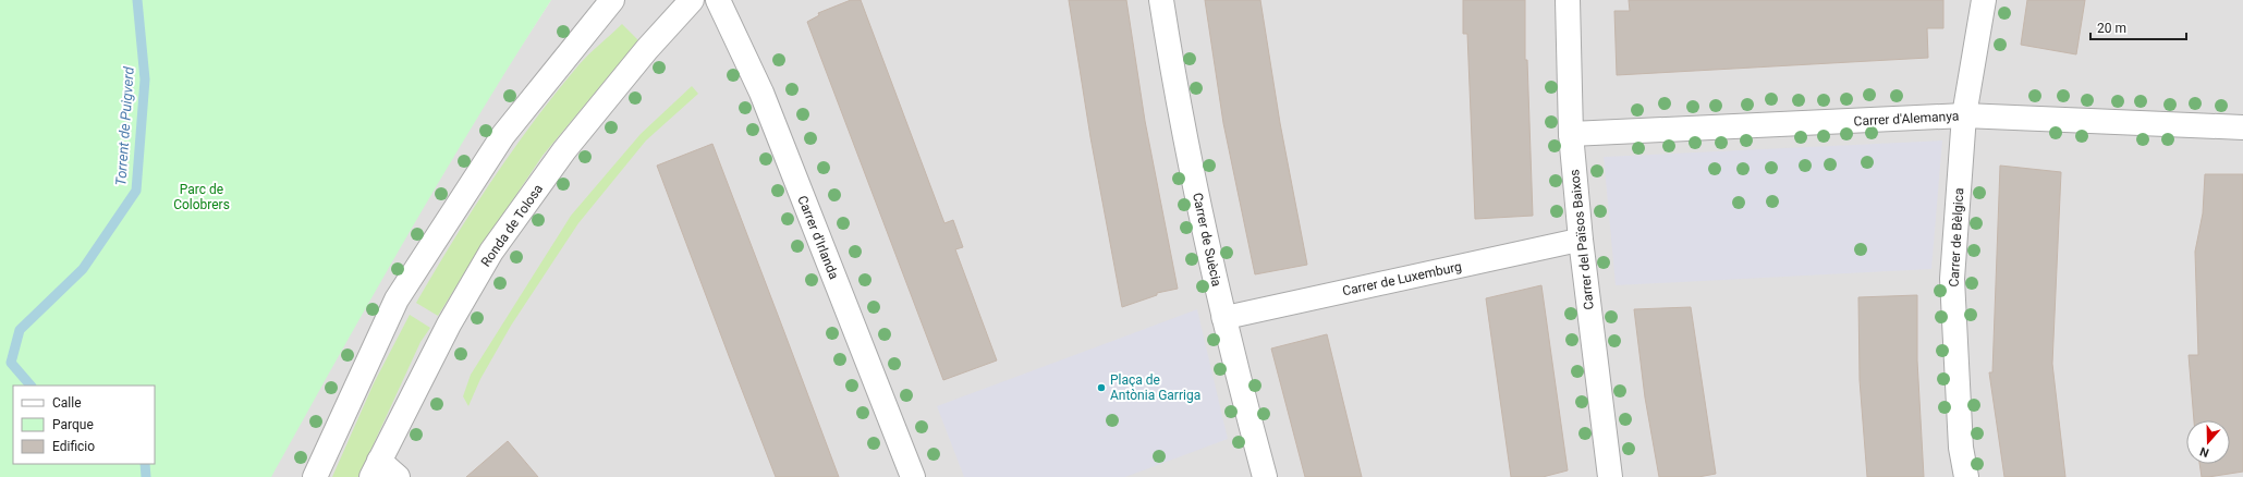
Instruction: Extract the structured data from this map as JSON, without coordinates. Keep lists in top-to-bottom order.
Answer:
{
  "streets": {
    "street": [
      "Carrer d'Alemanya",
      "Ronda de Tolosa",
      "Carrer d'Irlanda",
      "Carrer de Bèlgica",
      "Carrer de Suècia",
      "Carrer del Països Baixos",
      "Carrer de Luxemburg"
    ]
  },
  "crossings": [
    ["Carrer d'Alemanya", "Carrer de Bèlgica"],
    ["Carrer d'Alemanya", "Carrer del Països Baixos"],
    ["Carrer de Suècia", "Carrer de Luxemburg"],
    ["Carrer del Països Baixos", "Carrer de Luxemburg"]
  ],
  "water": ["Torrent de Puigverd"],
  "parks": ["Parc de Colobrers"],
  "places": ["Plaça de Antònia Garriga"],
  "legend": ["Calle", "Parque", "Edificio"],
  "scale_bar": "20 m",
  "north": "bottom"
}
